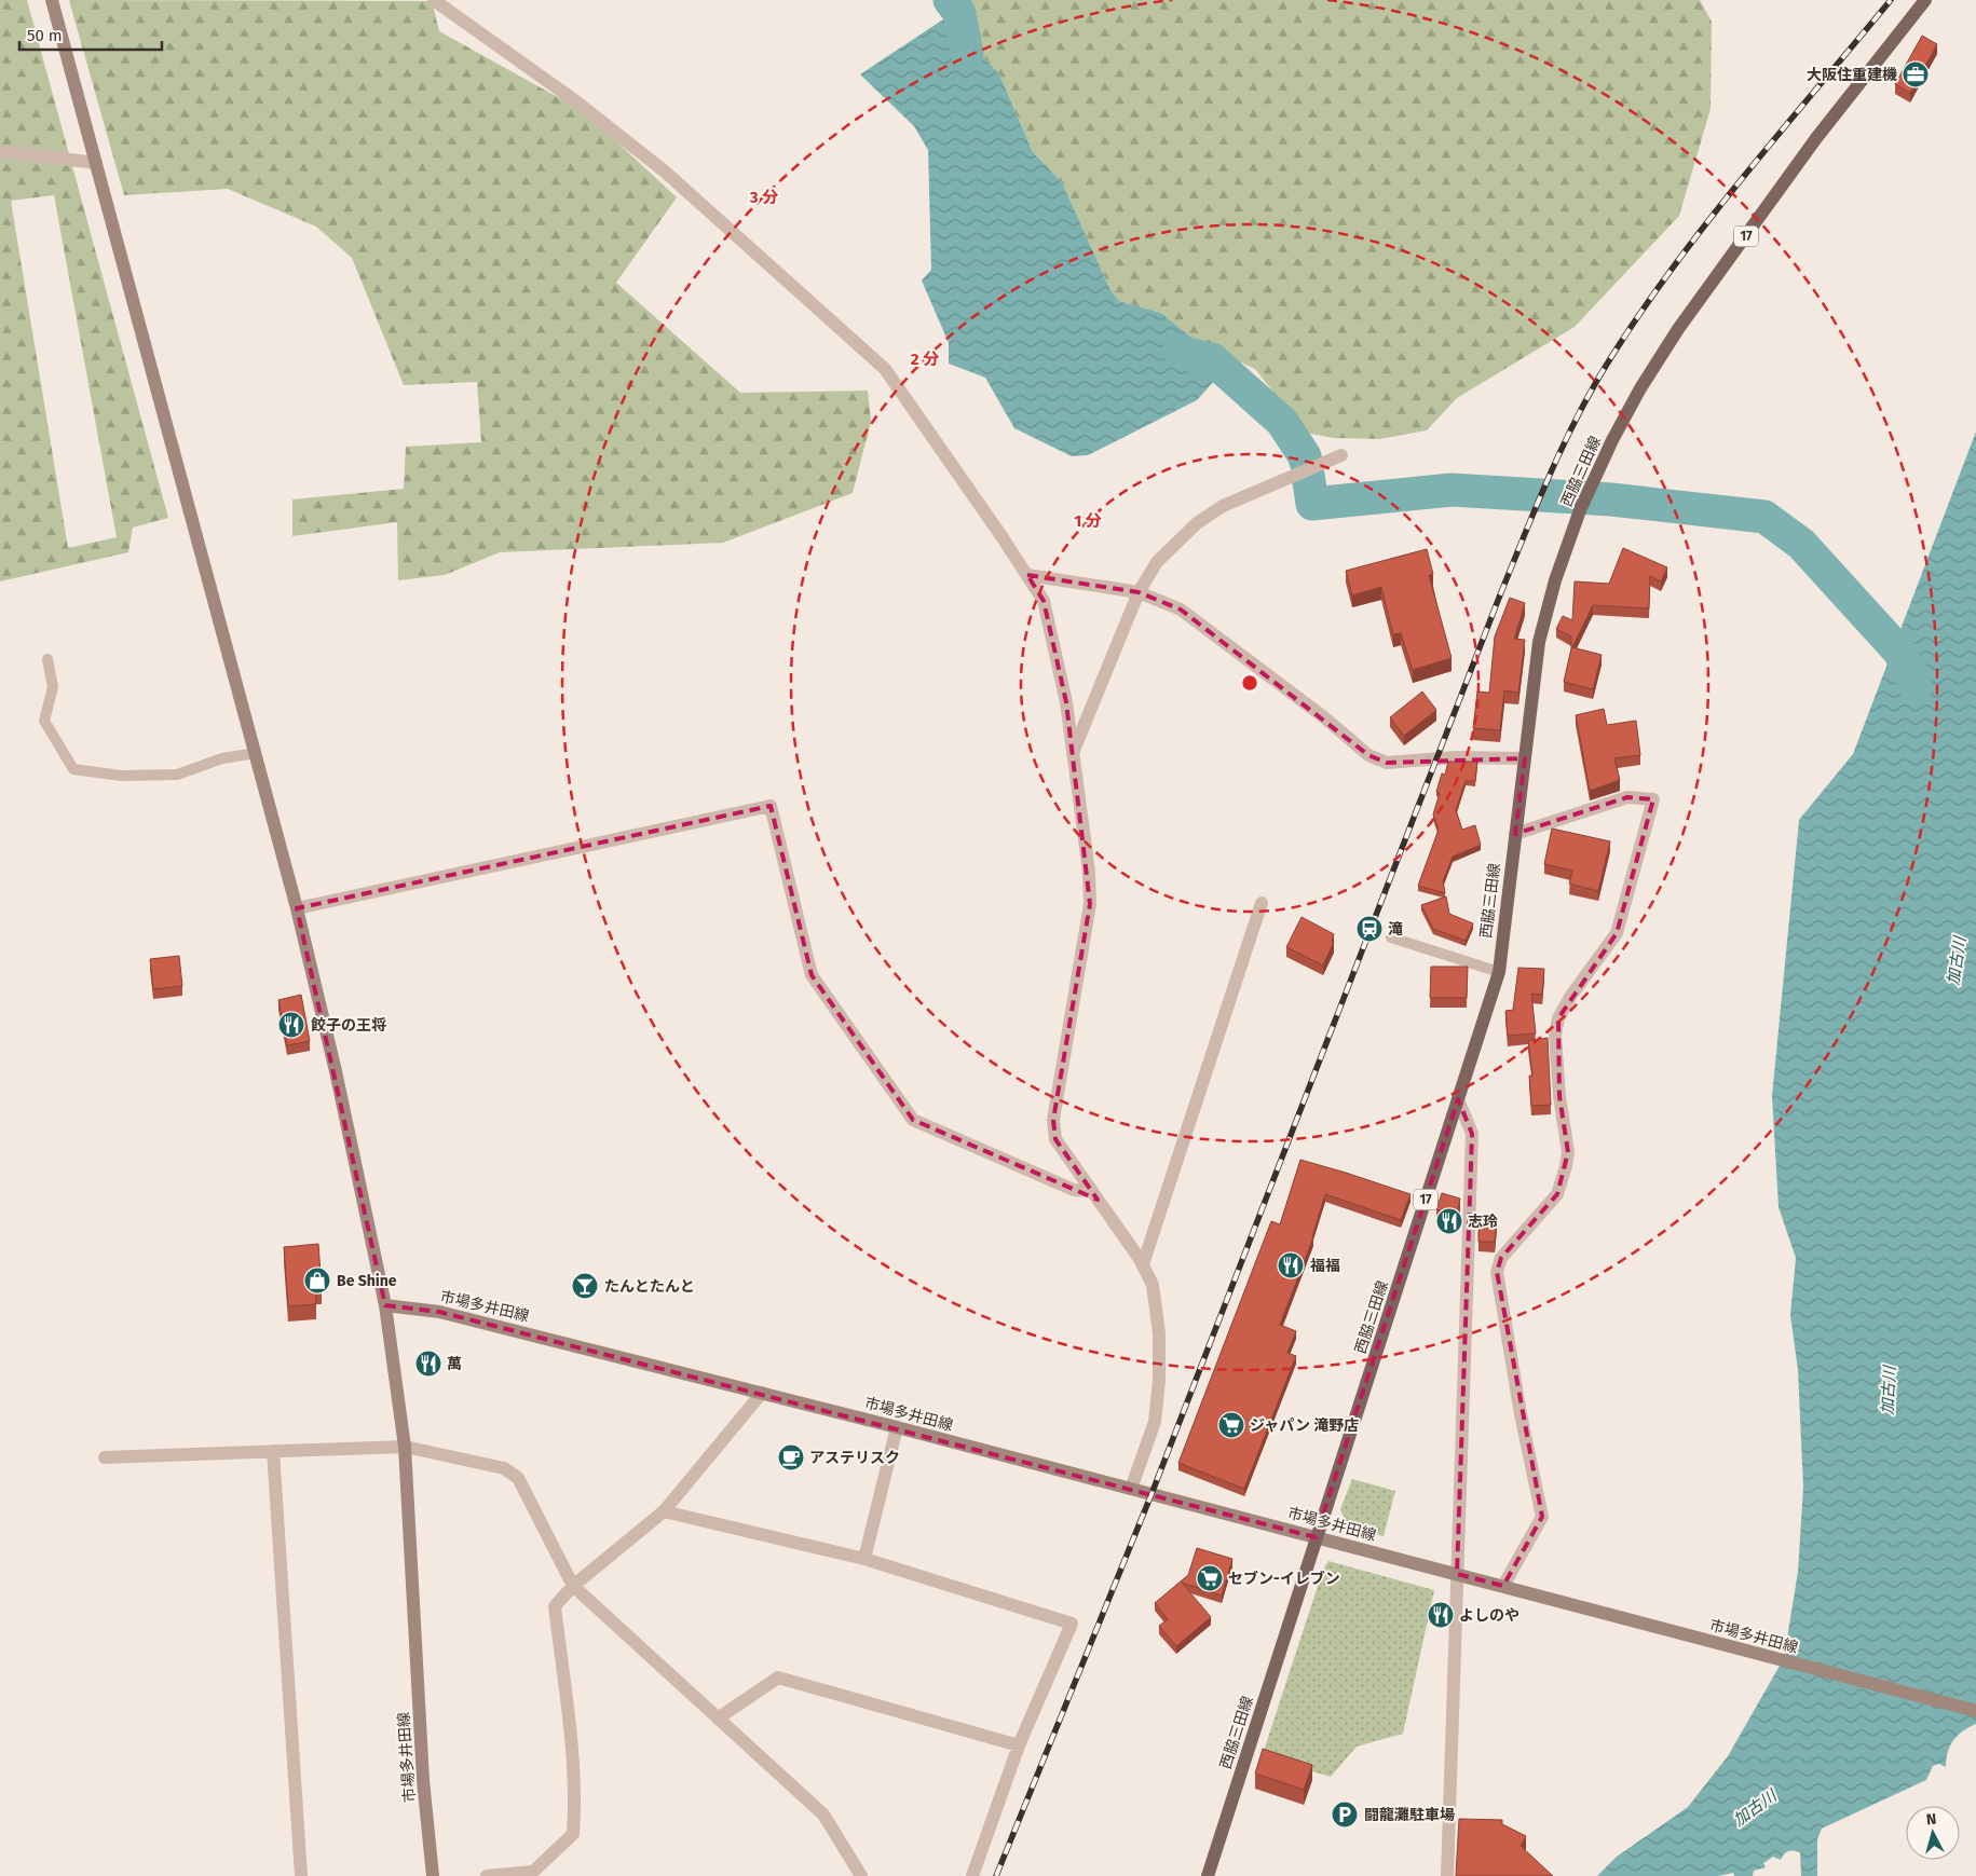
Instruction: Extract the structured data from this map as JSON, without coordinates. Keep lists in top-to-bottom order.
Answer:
{
  "streets": {
    "main road": ["17", "西脇三田線", "市場多井田線"]
  },
  "crossings": [
    ["西脇三田線", "市場多井田線"]
  ],
  "water": ["加古川"],
  "places": {
    "office": ["大阪住重建機"],
    "station": ["滝"],
    "restaurant": [
      "餃子の王将",
      "志玲",
      "福福",
      "萬",
      "よしのや"
    ],
    "shop": ["Be Shine"],
    "bar": ["たんとたんと"],
    "supermarket": ["ジャパン 滝野店", "セブン-イレブン"],
    "cafe": ["アステリスク"],
    "parking": ["闘龍灘駐車場"]
  },
  "scale_bar": "50 m",
  "north": "top",
  "rings": ["3 分", "2 分", "1 分"]
}
